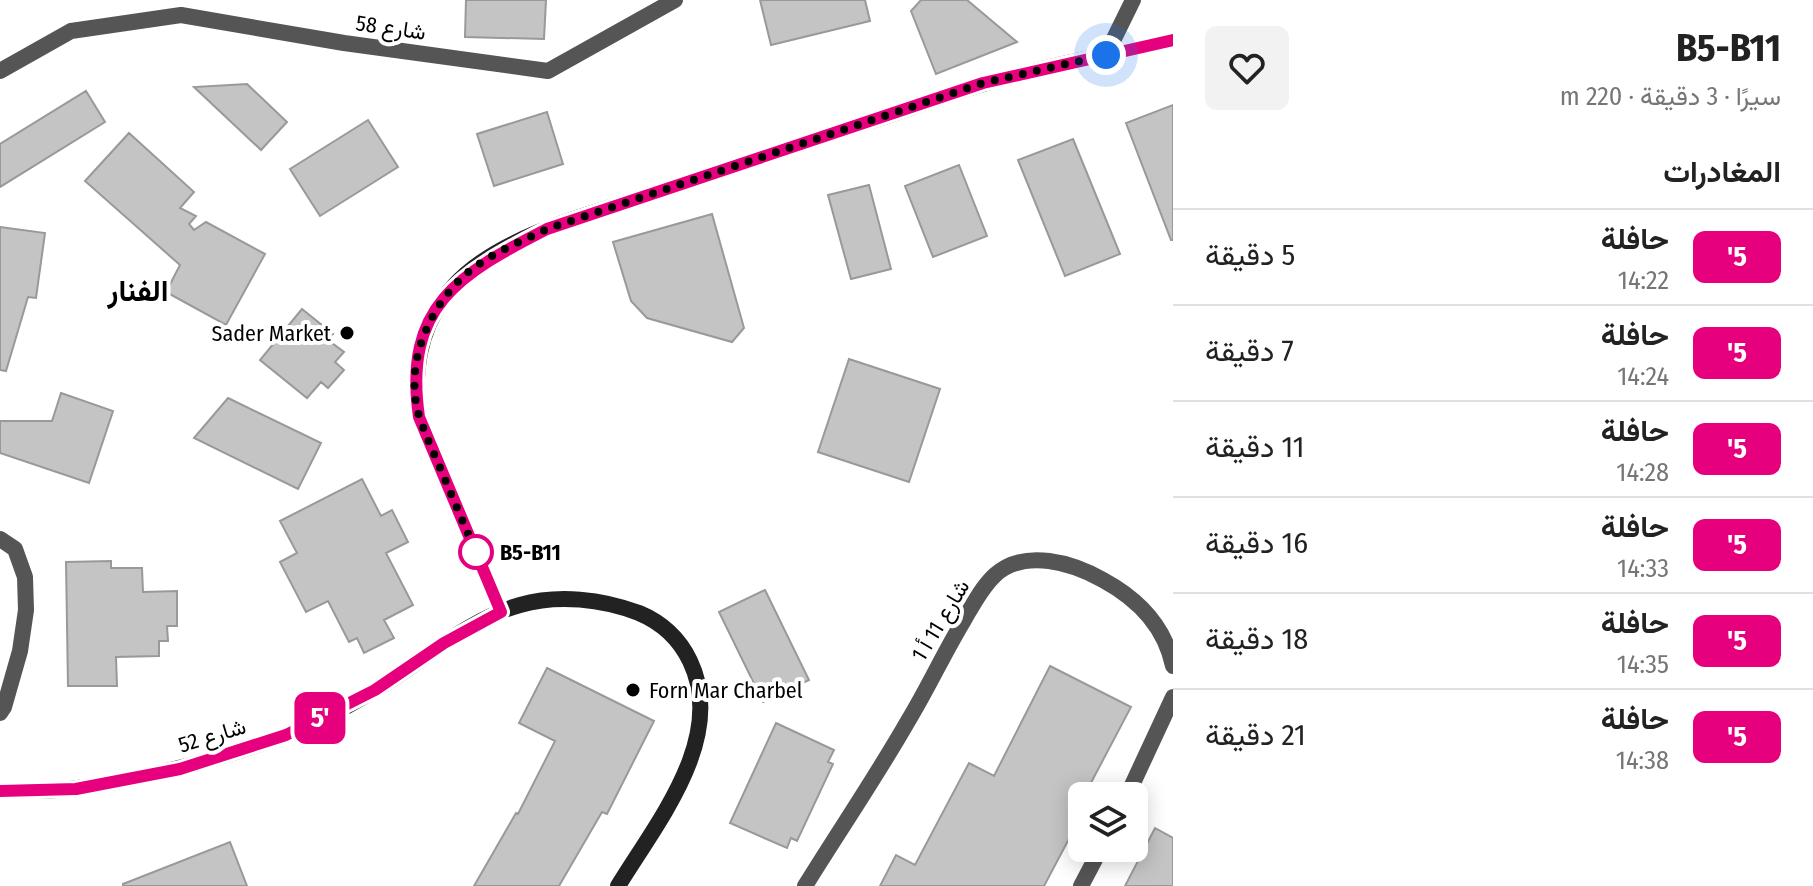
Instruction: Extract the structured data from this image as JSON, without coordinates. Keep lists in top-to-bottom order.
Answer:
{
  "streets": {
    "street": ["شارع 58", "شارع 11 أ 1", "شارع 52"]
  },
  "districts": ["الفنار"],
  "places": ["Sader Market", "B5-B11", "Forn Mar Charbel"],
  "lines": ["bus line 5'"],
  "page": {
    "heading": [
      ["B5-B11", "سيرًا · 3 دقيقة · 220 m"],
      "المغادرات"
    ],
    "on_map": "5'",
    "list": [
      {
        "mark": "5'",
        "name": "حافلة",
        "note": "14:22",
        "value": "5 دقيقة"
      },
      {
        "mark": "5'",
        "name": "حافلة",
        "note": "14:24",
        "value": "7 دقيقة"
      },
      {
        "mark": "5'",
        "name": "حافلة",
        "note": "14:28",
        "value": "11 دقيقة"
      },
      {
        "mark": "5'",
        "name": "حافلة",
        "note": "14:33",
        "value": "16 دقيقة"
      },
      {
        "mark": "5'",
        "name": "حافلة",
        "note": "14:35",
        "value": "18 دقيقة"
      },
      {
        "mark": "5'",
        "name": "حافلة",
        "note": "14:38",
        "value": "21 دقيقة"
      }
    ]
  }
}
